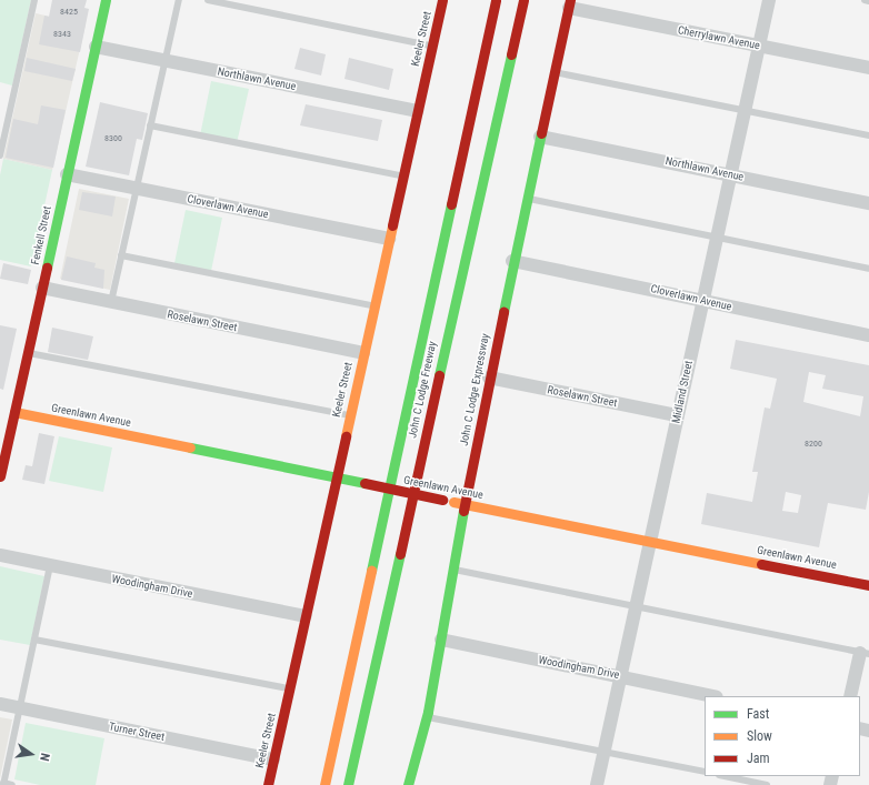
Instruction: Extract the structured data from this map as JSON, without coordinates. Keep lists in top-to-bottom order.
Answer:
{
  "streets": {
    "main road": [
      "Keeler Street",
      "Fenkell Street",
      "John C Lodge Freeway",
      "John C Lodge Expressway",
      "Greenlawn Avenue"
    ],
    "street": [
      "Cherrylawn Avenue",
      "Northlawn Avenue",
      "Cloverlawn Avenue",
      "Roselawn Street",
      "Midland Street",
      "Woodingham Drive",
      "Turner Street"
    ]
  },
  "crossings": [
    ["Cherrylawn Avenue", "John C Lodge Expressway"],
    ["Cherrylawn Avenue", "Midland Street"],
    ["Keeler Street", "Northlawn Avenue"],
    ["Keeler Street", "Cloverlawn Avenue"],
    ["Keeler Street", "Roselawn Street"],
    ["Keeler Street", "Greenlawn Avenue"],
    ["Keeler Street", "Woodingham Drive"],
    ["Keeler Street", "Turner Street"],
    ["Northlawn Avenue", "Fenkell Street"],
    ["Northlawn Avenue", "John C Lodge Expressway"],
    ["Northlawn Avenue", "Midland Street"],
    ["Cloverlawn Avenue", "Fenkell Street"],
    ["Cloverlawn Avenue", "John C Lodge Expressway"],
    ["Cloverlawn Avenue", "Midland Street"],
    ["Fenkell Street", "Roselawn Street"],
    ["Fenkell Street", "Greenlawn Avenue"],
    ["Roselawn Street", "John C Lodge Expressway"],
    ["Roselawn Street", "Midland Street"],
    ["John C Lodge Expressway", "Greenlawn Avenue"],
    ["John C Lodge Expressway", "Woodingham Drive"],
    ["Midland Street", "Greenlawn Avenue"],
    ["Midland Street", "Woodingham Drive"]
  ],
  "house_numbers": [
    "8425",
    "8343",
    "8300",
    "8200"
  ],
  "legend": ["Fast", "Slow", "Jam"],
  "north": "right"
}
